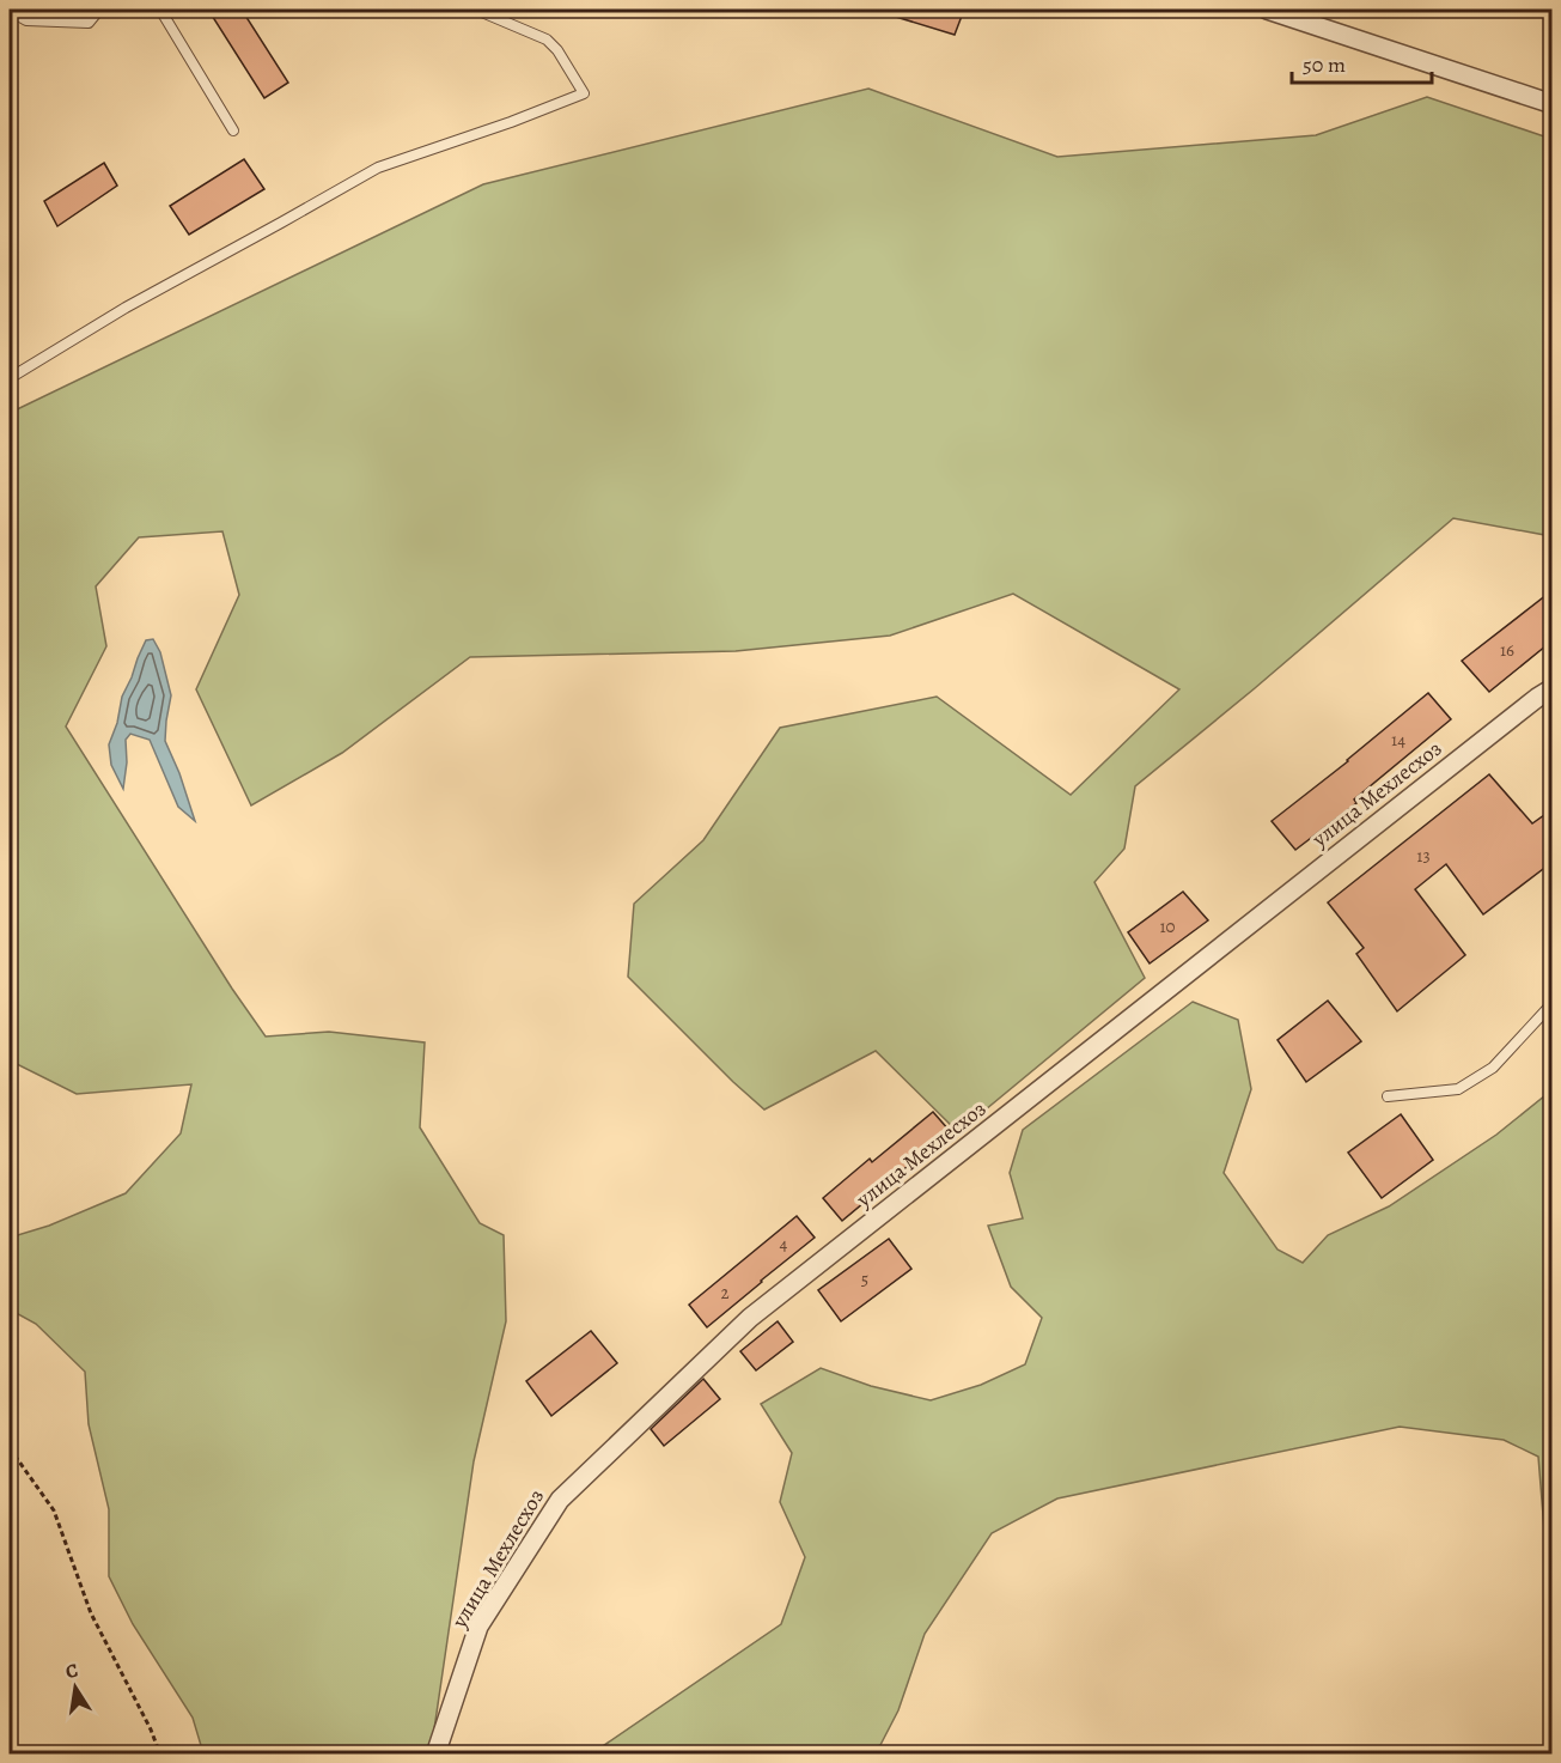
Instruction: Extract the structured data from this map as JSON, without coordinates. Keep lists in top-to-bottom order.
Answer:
{
  "streets": {
    "street": ["улица Мехлесхоз"]
  },
  "house_numbers": [
    "16",
    "14",
    "13",
    "10",
    "4",
    "5",
    "2"
  ],
  "scale_bar": "50 m",
  "north": "top"
}
